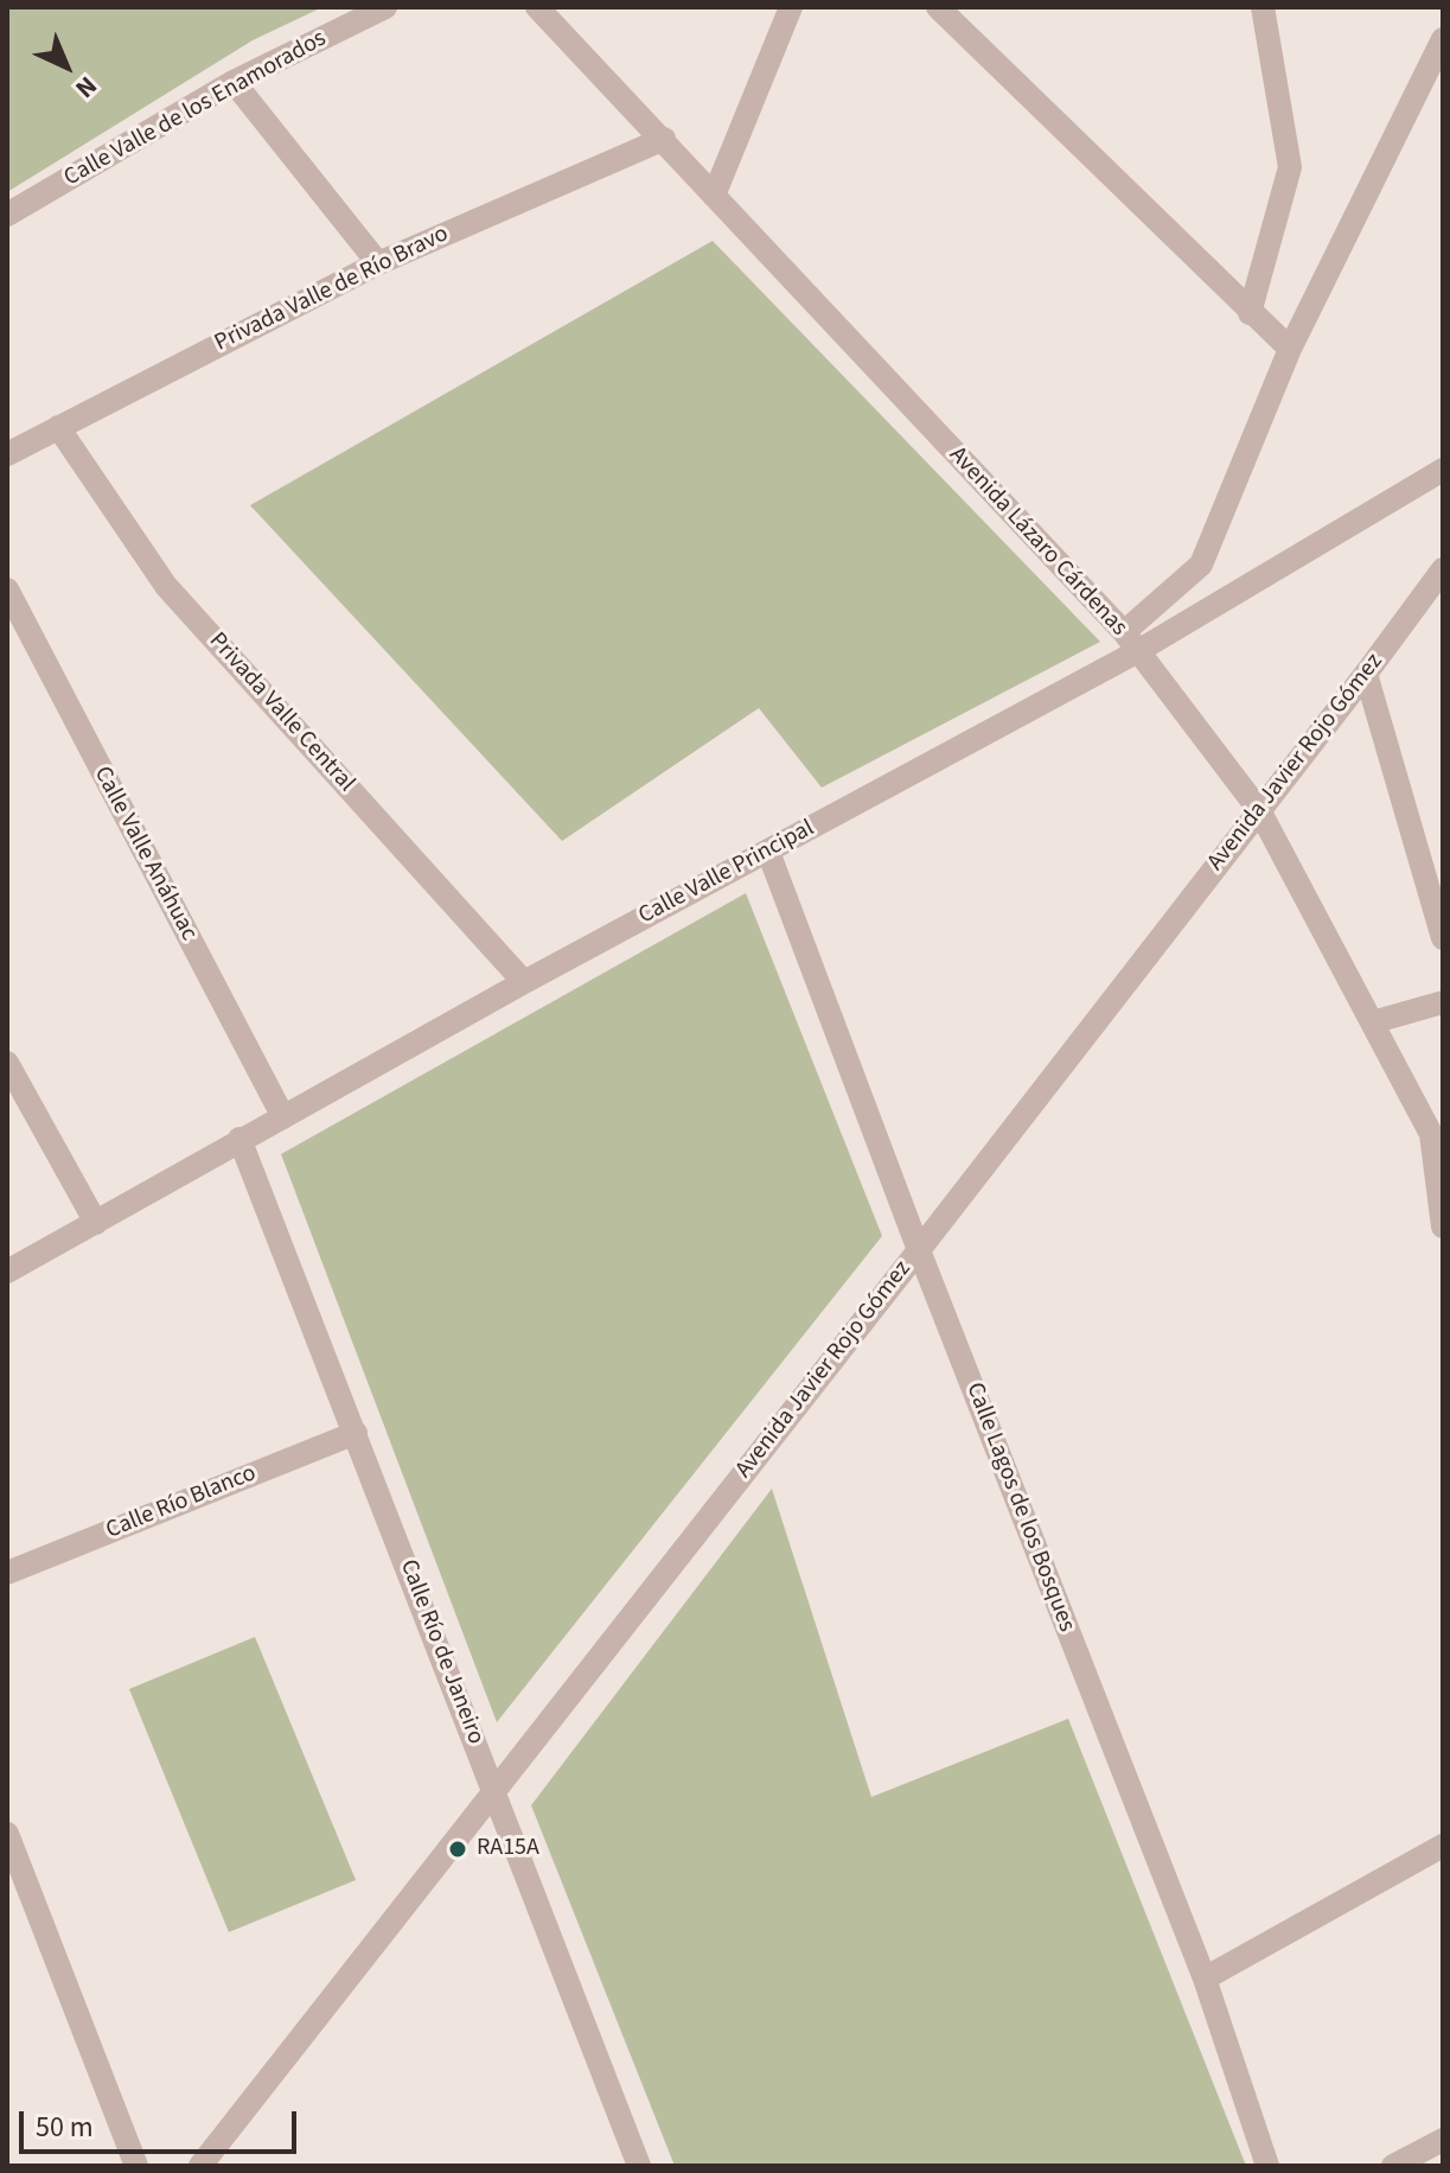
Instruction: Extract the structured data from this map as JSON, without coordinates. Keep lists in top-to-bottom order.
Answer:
{
  "streets": {
    "street": [
      "Calle Valle de los Enamorados",
      "Privada Valle de Río Bravo",
      "Avenida Lázaro Cárdenas",
      "Privada Valle Central",
      "Avenida Javier Rojo Gómez",
      "Calle Valle Anáhuac",
      "Calle Valle Principal",
      "Calle Río Blanco",
      "Calle Lagos de los Bosques",
      "Calle Río de Janeiro"
    ]
  },
  "crossings": [
    ["Privada Valle de Río Bravo", "Avenida Lázaro Cárdenas"],
    ["Privada Valle de Río Bravo", "Privada Valle Central"],
    ["Avenida Lázaro Cárdenas", "Avenida Javier Rojo Gómez"],
    ["Avenida Lázaro Cárdenas", "Calle Valle Principal"],
    ["Privada Valle Central", "Calle Valle Principal"],
    ["Avenida Javier Rojo Gómez", "Calle Lagos de los Bosques"],
    ["Avenida Javier Rojo Gómez", "Calle Río de Janeiro"],
    ["Calle Valle Anáhuac", "Calle Valle Principal"],
    ["Calle Valle Principal", "Calle Lagos de los Bosques"],
    ["Calle Valle Principal", "Calle Río de Janeiro"],
    ["Calle Río Blanco", "Calle Río de Janeiro"]
  ],
  "places": ["RA15A"],
  "scale_bar": "50 m",
  "north": "bottom right"
}
